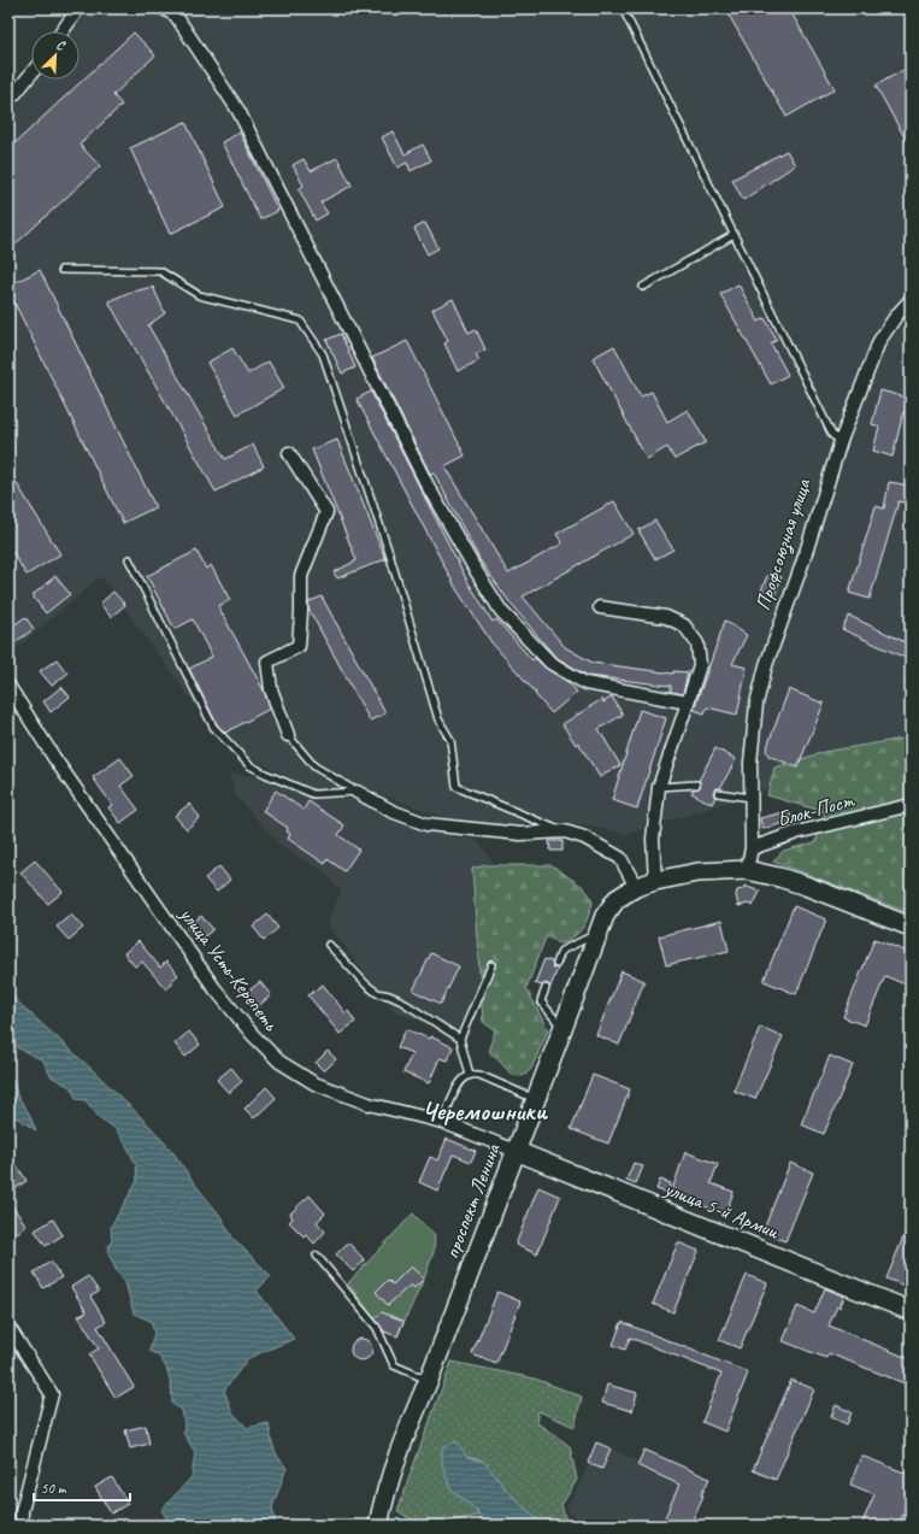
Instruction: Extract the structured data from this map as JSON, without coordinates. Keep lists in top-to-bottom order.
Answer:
{
  "streets": {
    "main road": ["проспект Ленина", "улица 5-й Армии"],
    "street": ["Профсоюзная улица", "Блок-Пост", "улица Усть-Керепеть"]
  },
  "crossings": [
    ["Профсоюзная улица", "Блок-Пост"],
    ["улица Усть-Керепеть", "проспект Ленина"],
    ["улица Усть-Керепеть", "улица 5-й Армии"],
    ["проспект Ленина", "улица 5-й Армии"]
  ],
  "districts": ["Черемошники"],
  "scale_bar": "50 m",
  "north": "top right"
}
